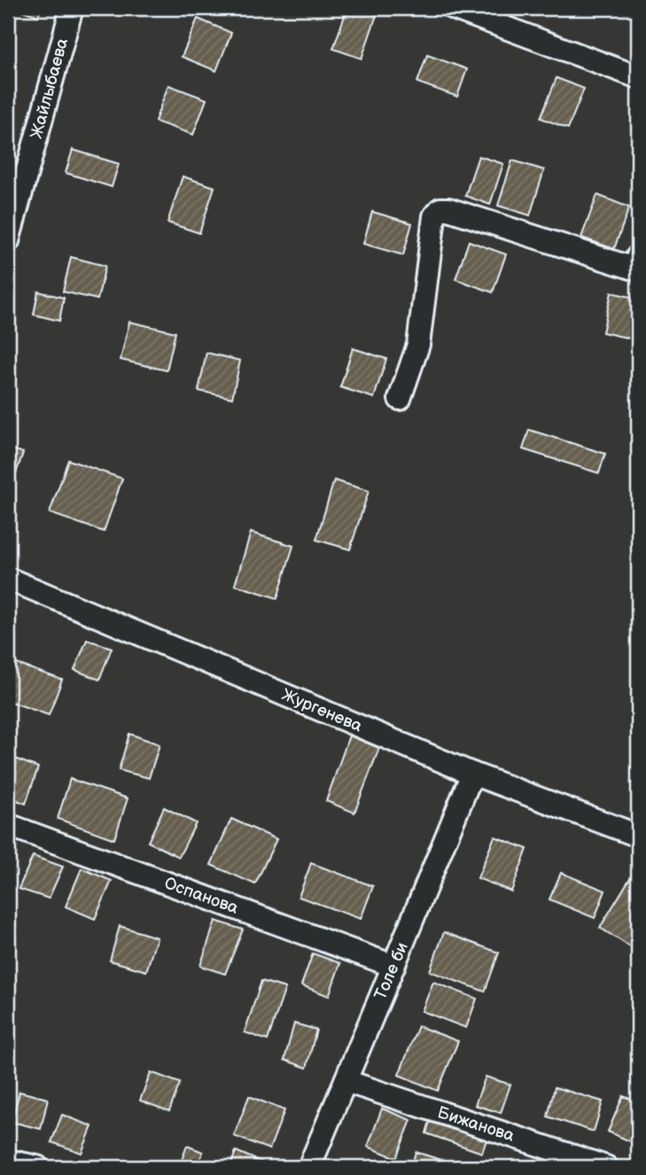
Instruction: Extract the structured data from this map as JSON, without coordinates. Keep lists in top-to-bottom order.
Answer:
{
  "streets": {
    "street": [
      "Жайлыбаева",
      "Жургенева",
      "Оспанова",
      "Толе би",
      "Бижанова"
    ]
  },
  "crossings": [
    ["Жургенева", "Толе би"],
    ["Оспанова", "Толе би"],
    ["Толе би", "Бижанова"]
  ]
}
